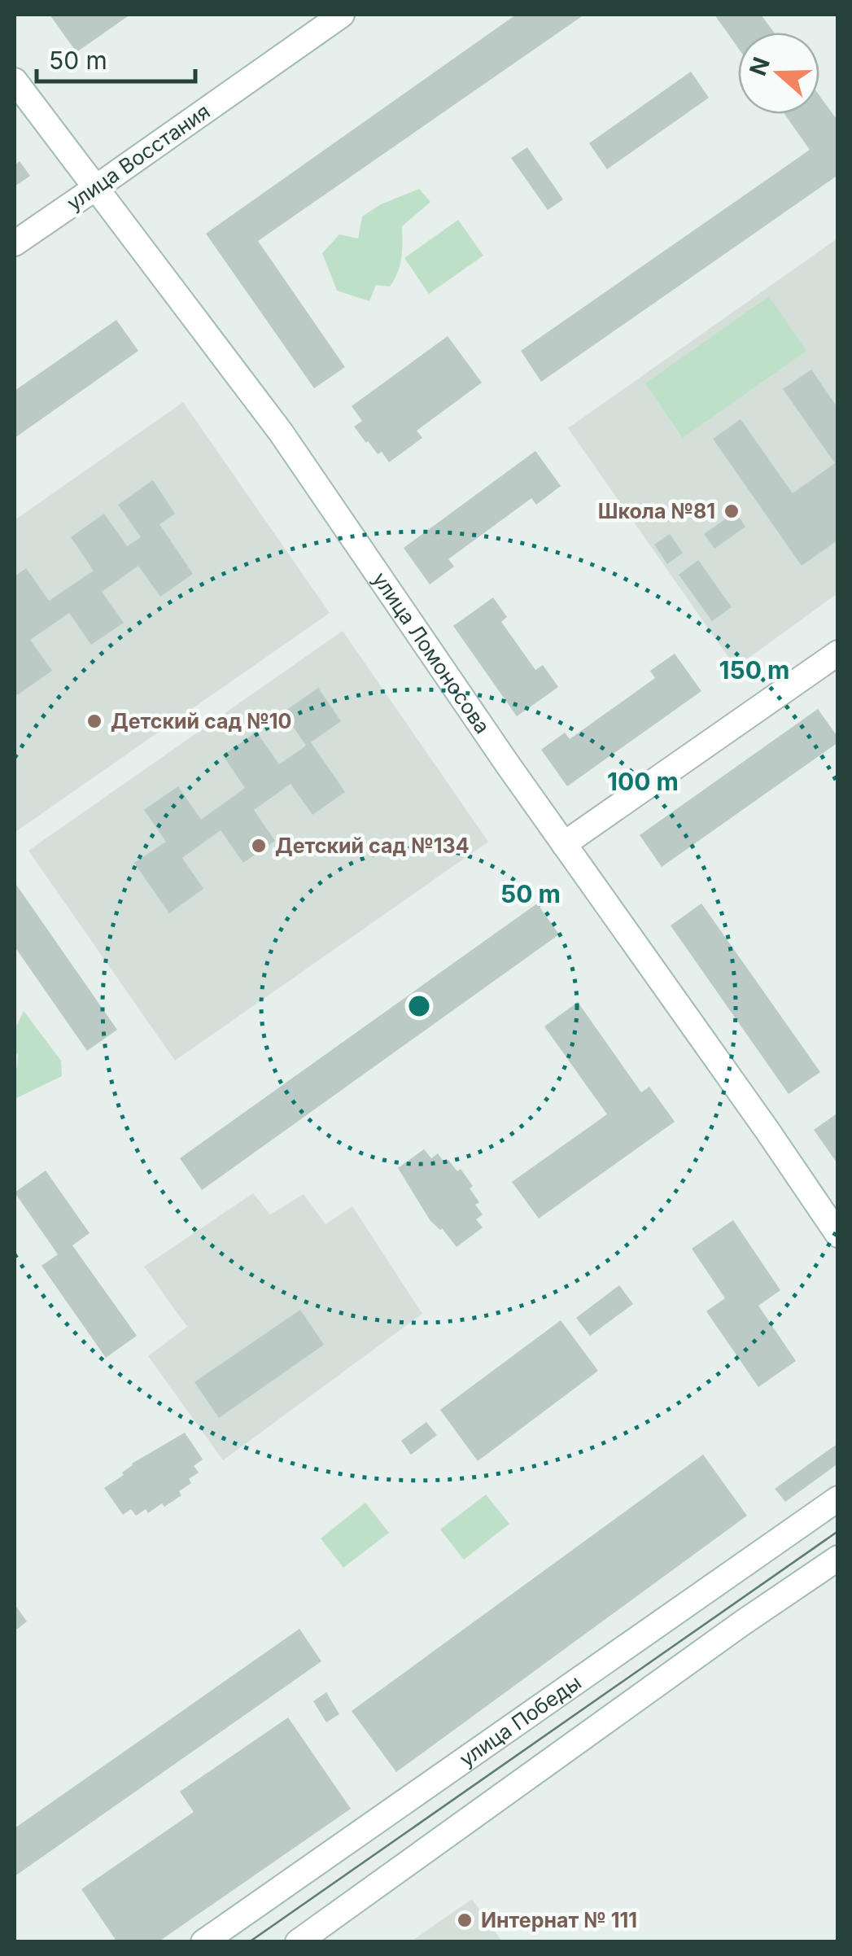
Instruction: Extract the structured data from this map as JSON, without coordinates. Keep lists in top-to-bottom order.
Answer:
{
  "streets": {
    "street": ["улица Восстания", "улица Ломоносова", "улица Победы"]
  },
  "crossings": [
    ["улица Восстания", "улица Ломоносова"]
  ],
  "places": [
    "Школа №81",
    "Детский сад №10",
    "Детский сад №134",
    "Интернат № 111"
  ],
  "scale_bar": "50 m",
  "north": "left",
  "rings": ["150 m", "100 m", "50 m"]
}
